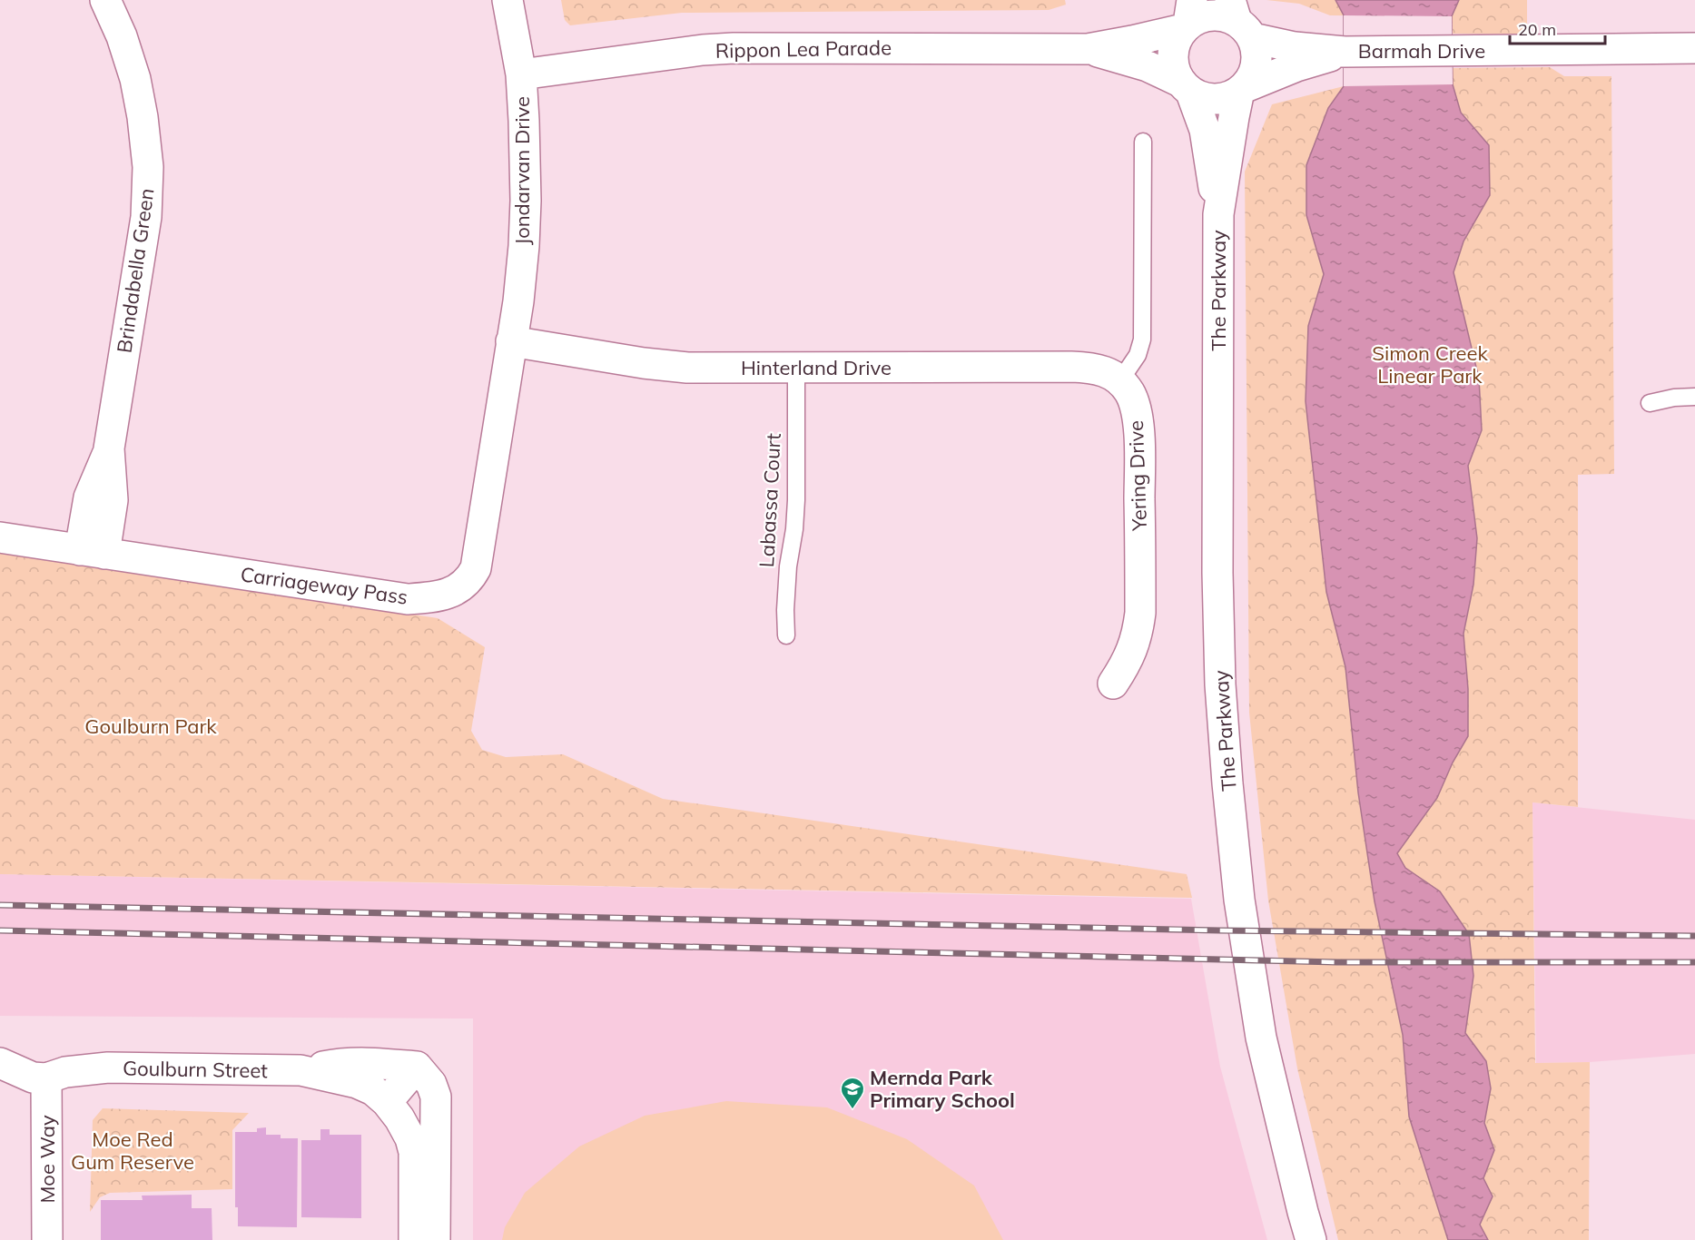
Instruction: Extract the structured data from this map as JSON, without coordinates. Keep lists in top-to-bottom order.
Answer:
{
  "streets": {
    "street": [
      "Rippon Lea Parade",
      "Barmah Drive",
      "Jondarvan Drive",
      "Brindabella Green",
      "The Parkway",
      "Hinterland Drive",
      "Yering Drive",
      "Carriageway Pass",
      "Goulburn Street",
      "Moe Way"
    ],
    "lane": ["Labassa Court"]
  },
  "crossings": [
    ["Rippon Lea Parade", "Barmah Drive"],
    ["Rippon Lea Parade", "Jondarvan Drive"],
    ["Rippon Lea Parade", "The Parkway"],
    ["Barmah Drive", "The Parkway"],
    ["Jondarvan Drive", "Hinterland Drive"],
    ["Jondarvan Drive", "Carriageway Pass"],
    ["Brindabella Green", "Carriageway Pass"],
    ["Hinterland Drive", "Yering Drive"],
    ["Hinterland Drive", "Labassa Court"],
    ["Hinterland Drive", "Carriageway Pass"],
    ["Goulburn Street", "Moe Way"]
  ],
  "parks": ["Simon Creek Linear Park", "Goulburn Park", "Moe Red Gum Reserve"],
  "places": {
    "school or university": ["Mernda Park Primary School"]
  },
  "scale_bar": "20 m"
}
